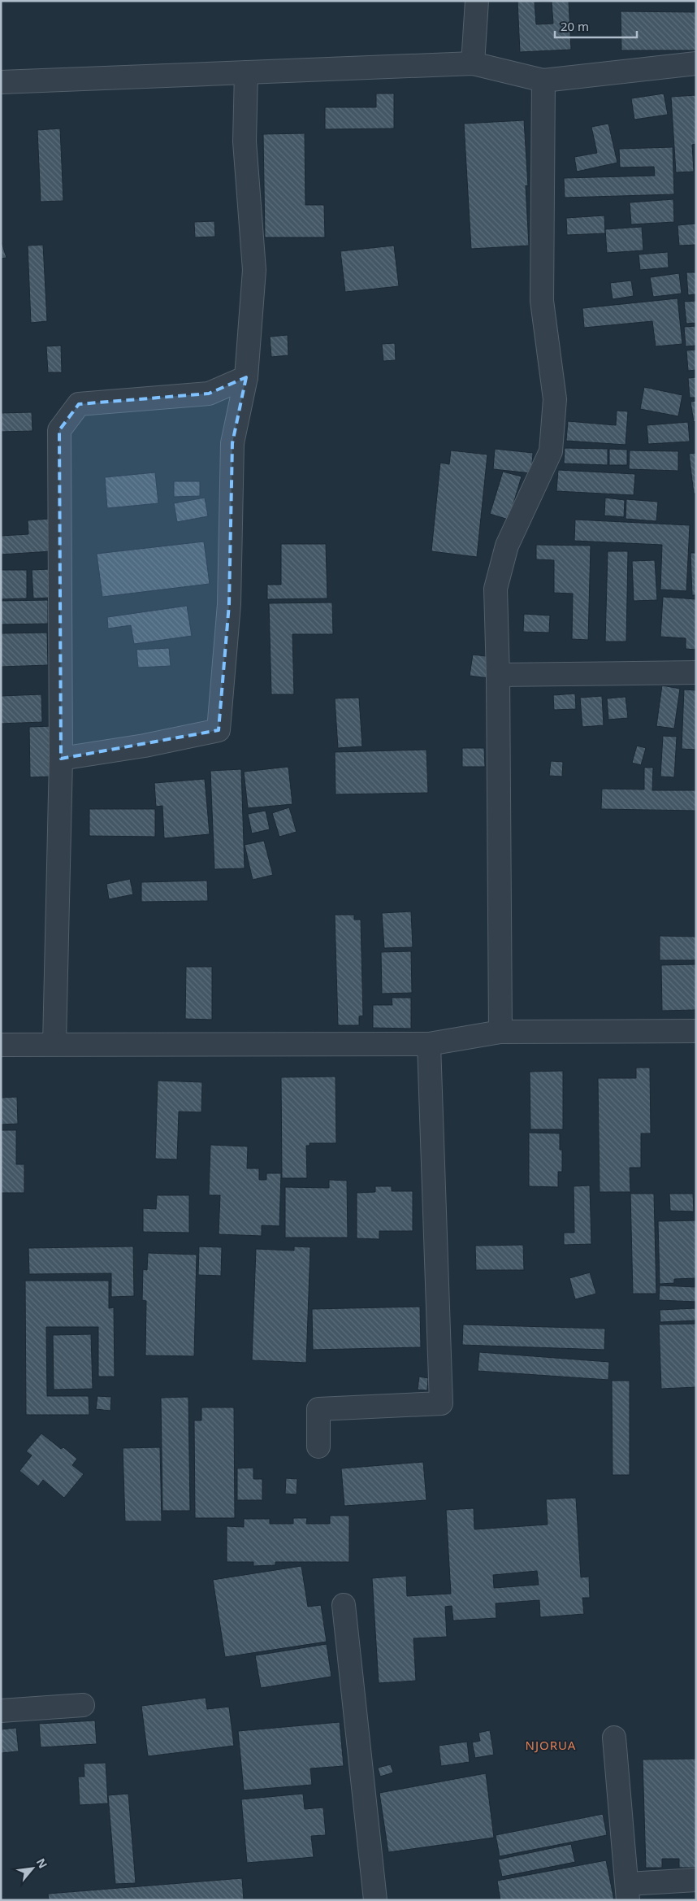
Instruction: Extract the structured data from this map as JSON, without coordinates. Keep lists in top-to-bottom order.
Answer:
{
  "districts": ["NJORUA"],
  "scale_bar": "20 m",
  "north": "top right"
}
